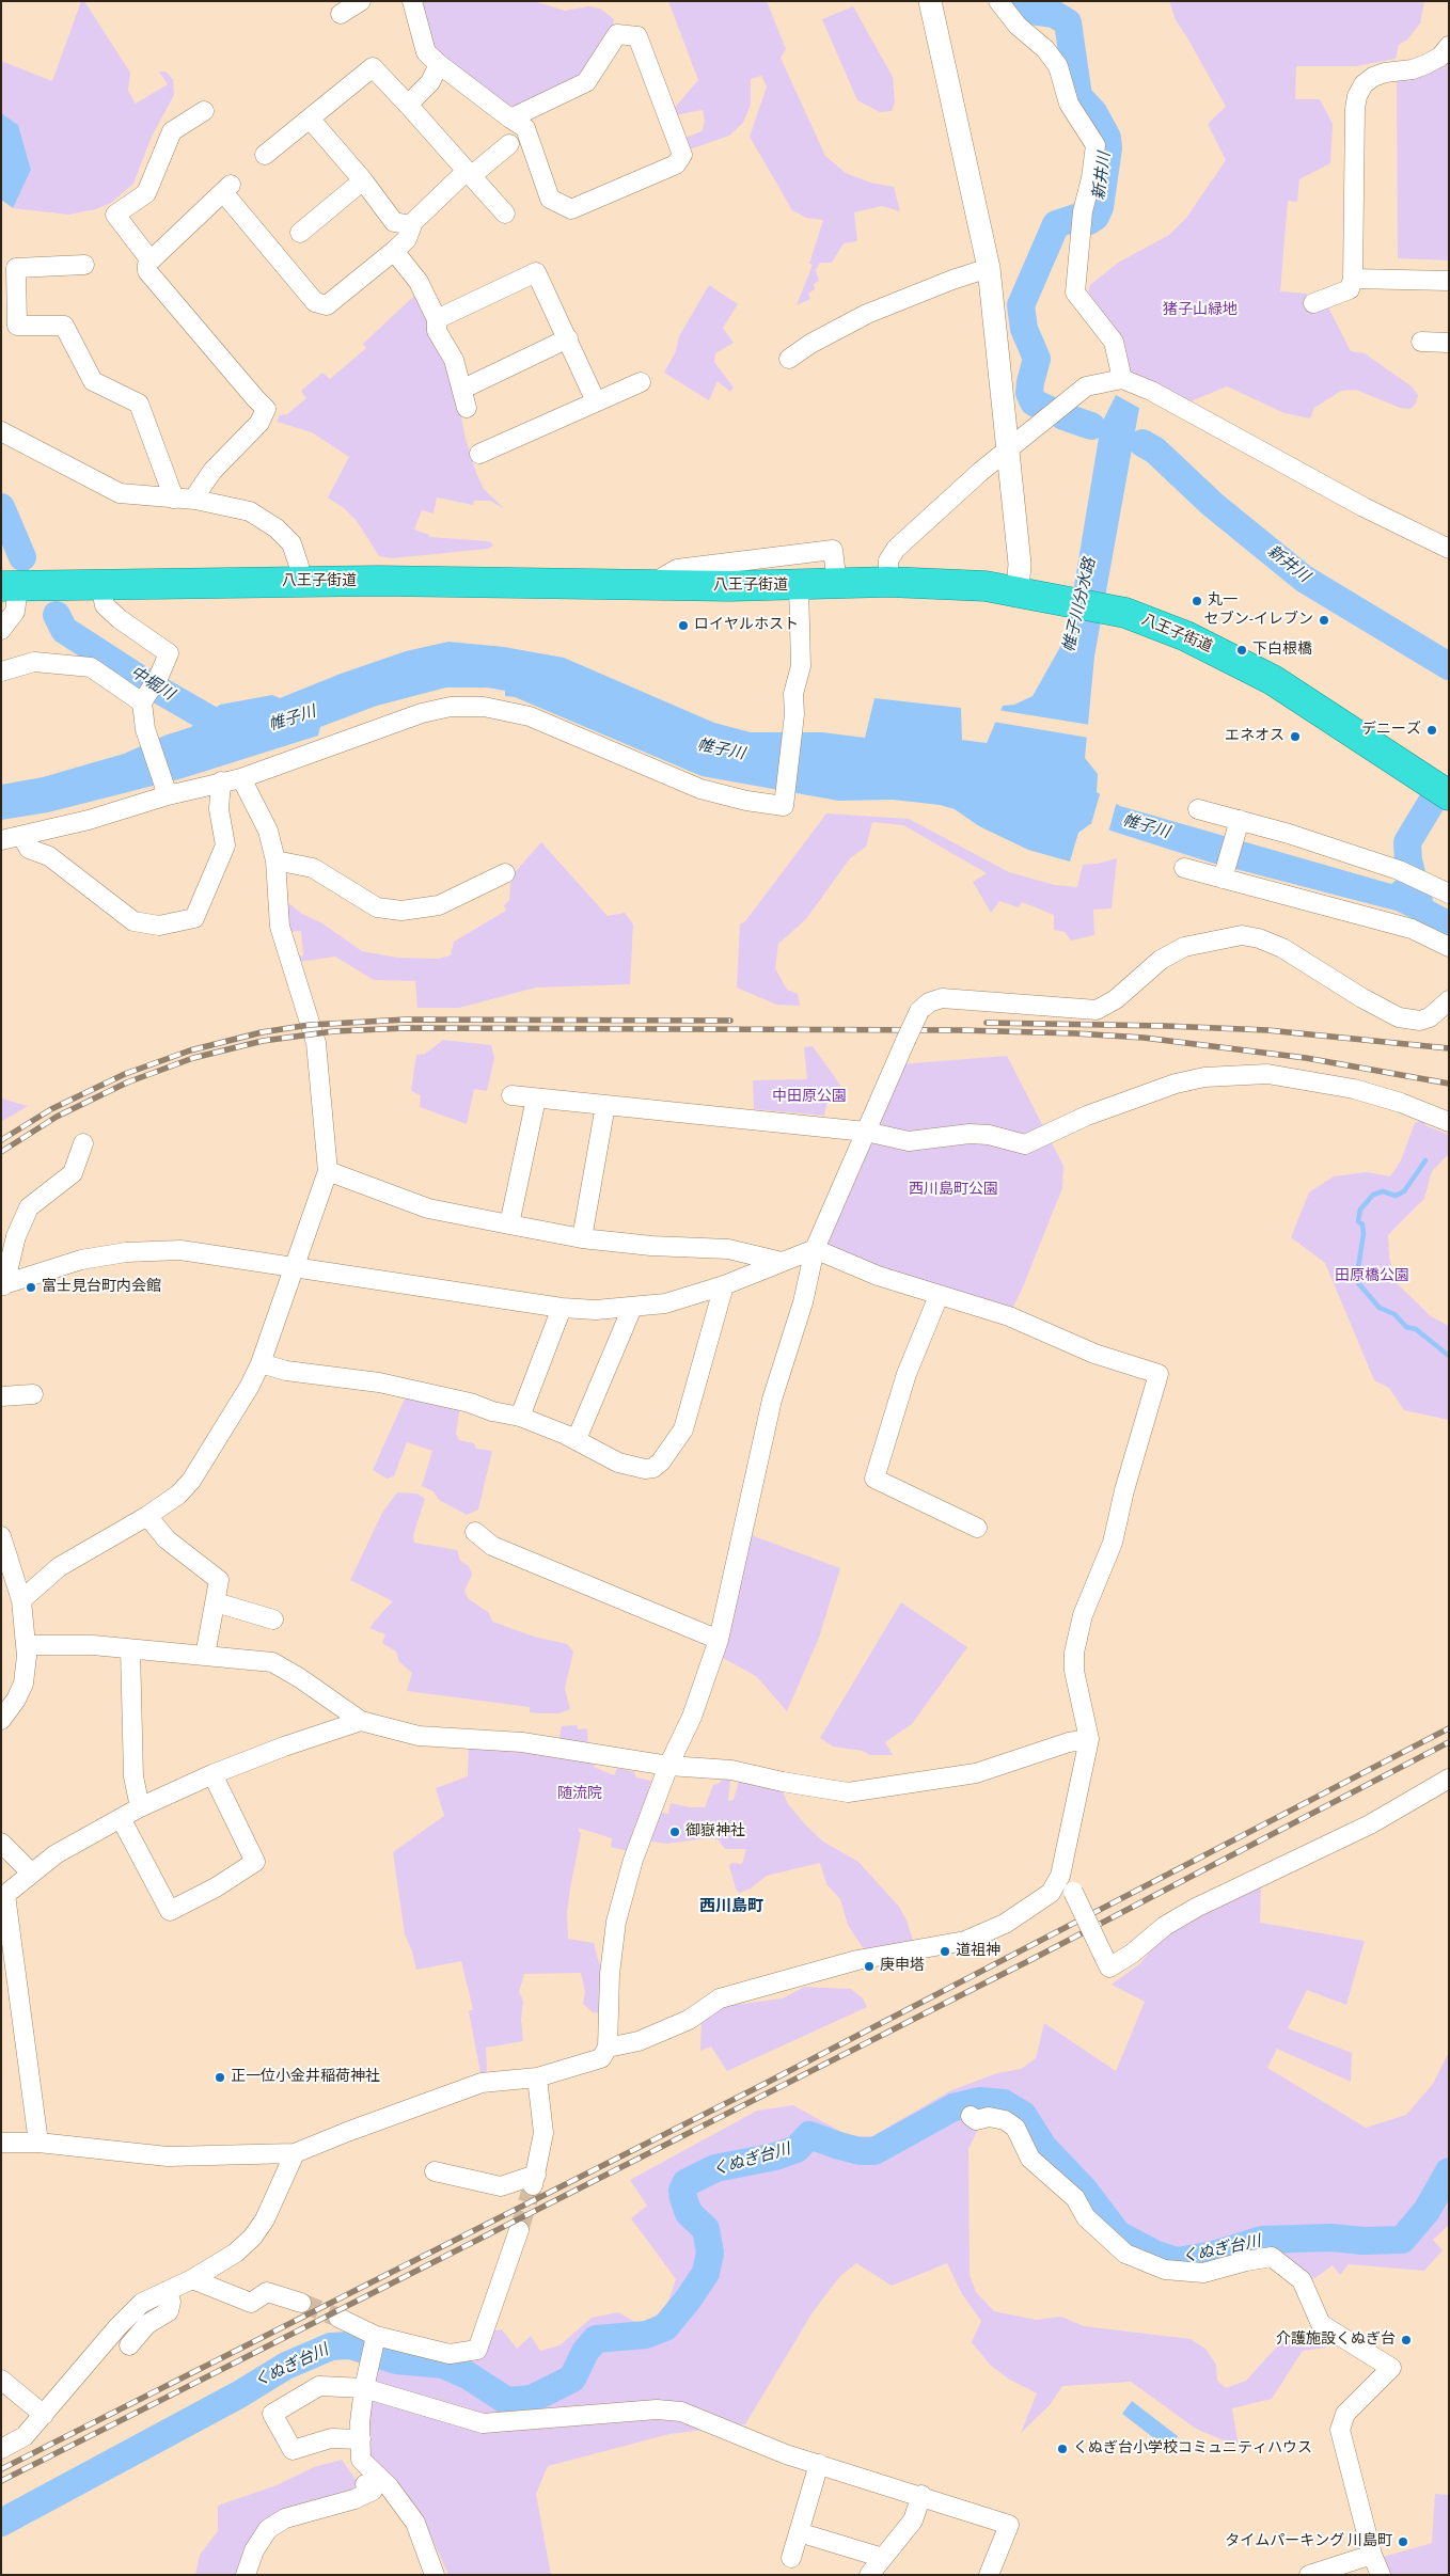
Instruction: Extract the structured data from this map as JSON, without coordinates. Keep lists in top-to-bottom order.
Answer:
{
  "streets": {
    "highway": ["八王子街道"]
  },
  "districts": ["西川島町"],
  "water": [
    "新井川",
    "帷子川分水路",
    "中堀川",
    "帷子川",
    "くぬぎ台川"
  ],
  "parks": [
    "猪子山緑地",
    "中田原公園",
    "西川島町公園",
    "田原橋公園",
    "随流院"
  ],
  "places": [
    "丸一",
    "セブン-イレブン",
    "ロイヤルホスト",
    "下白根橋",
    "デニーズ",
    "エネオス",
    "富士見台町内会館",
    "御嶽神社",
    "道祖神",
    "庚申塔",
    "正一位小金井稲荷神社",
    "介護施設くぬぎ台",
    "くぬぎ台小学校コミュニティハウス",
    "タイムパーキング 川島町"
  ]
}
